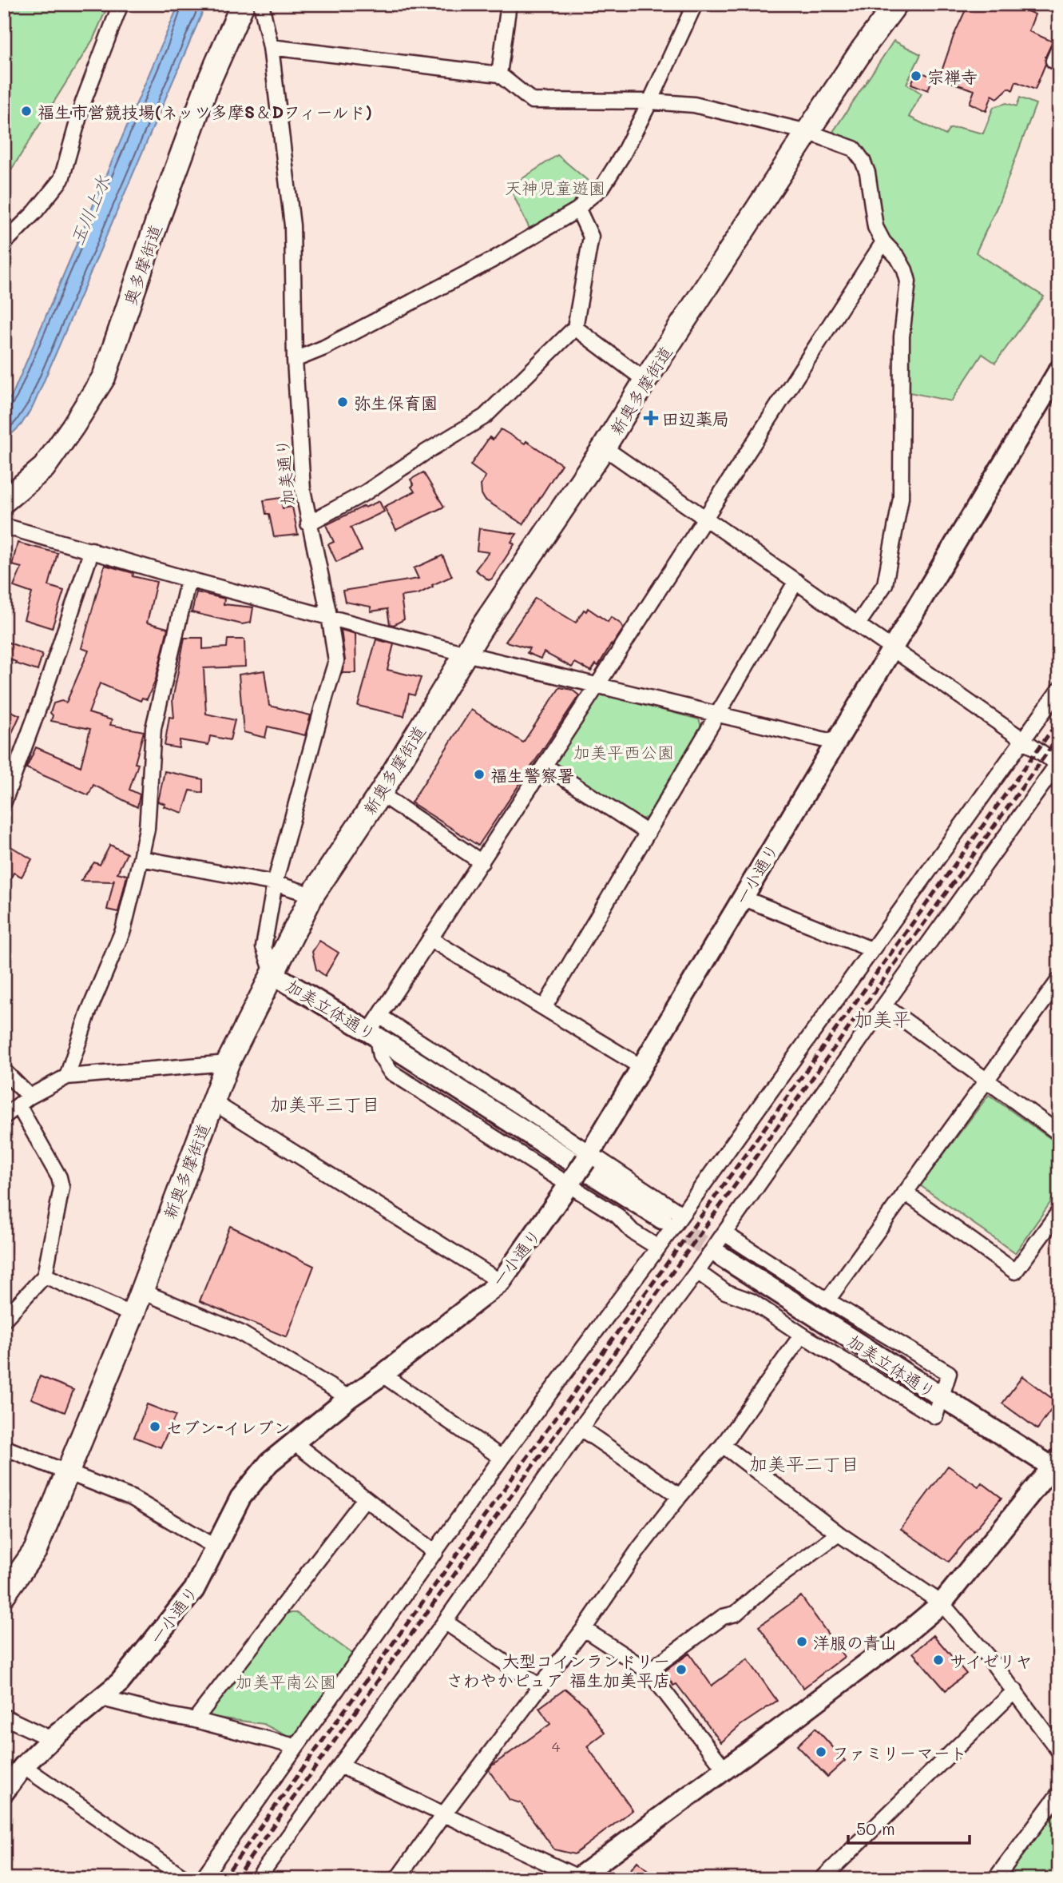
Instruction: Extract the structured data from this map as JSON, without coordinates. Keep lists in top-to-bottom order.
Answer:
{
  "streets": {
    "main road": ["奥多摩街道", "新奥多摩街道"],
    "street": ["加美通り", "一小通り", "加美立体通り"]
  },
  "crossings": [
    ["新奥多摩街道", "加美通り"],
    ["新奥多摩街道", "加美立体通り"],
    ["加美通り", "加美立体通り"]
  ],
  "districts": ["加美平", "加美平三丁目", "加美平二丁目"],
  "water": ["玉川上水"],
  "parks": ["天神児童遊園", "加美平西公園", "加美平南公園"],
  "places": {
    "other": [
      "宗禅寺",
      "福生市営競技場(ネッツ多摩S＆Dフィールド)",
      "弥生保育園",
      "福生警察署",
      "セブン-イレブン",
      "洋服の青山",
      "サイゼリヤ",
      "大型コインランドリー さわやかピュア 福生加美平店",
      "ファミリーマート"
    ],
    "health": ["田辺薬局"]
  },
  "house_numbers": ["4"],
  "scale_bar": "50 m"
}
